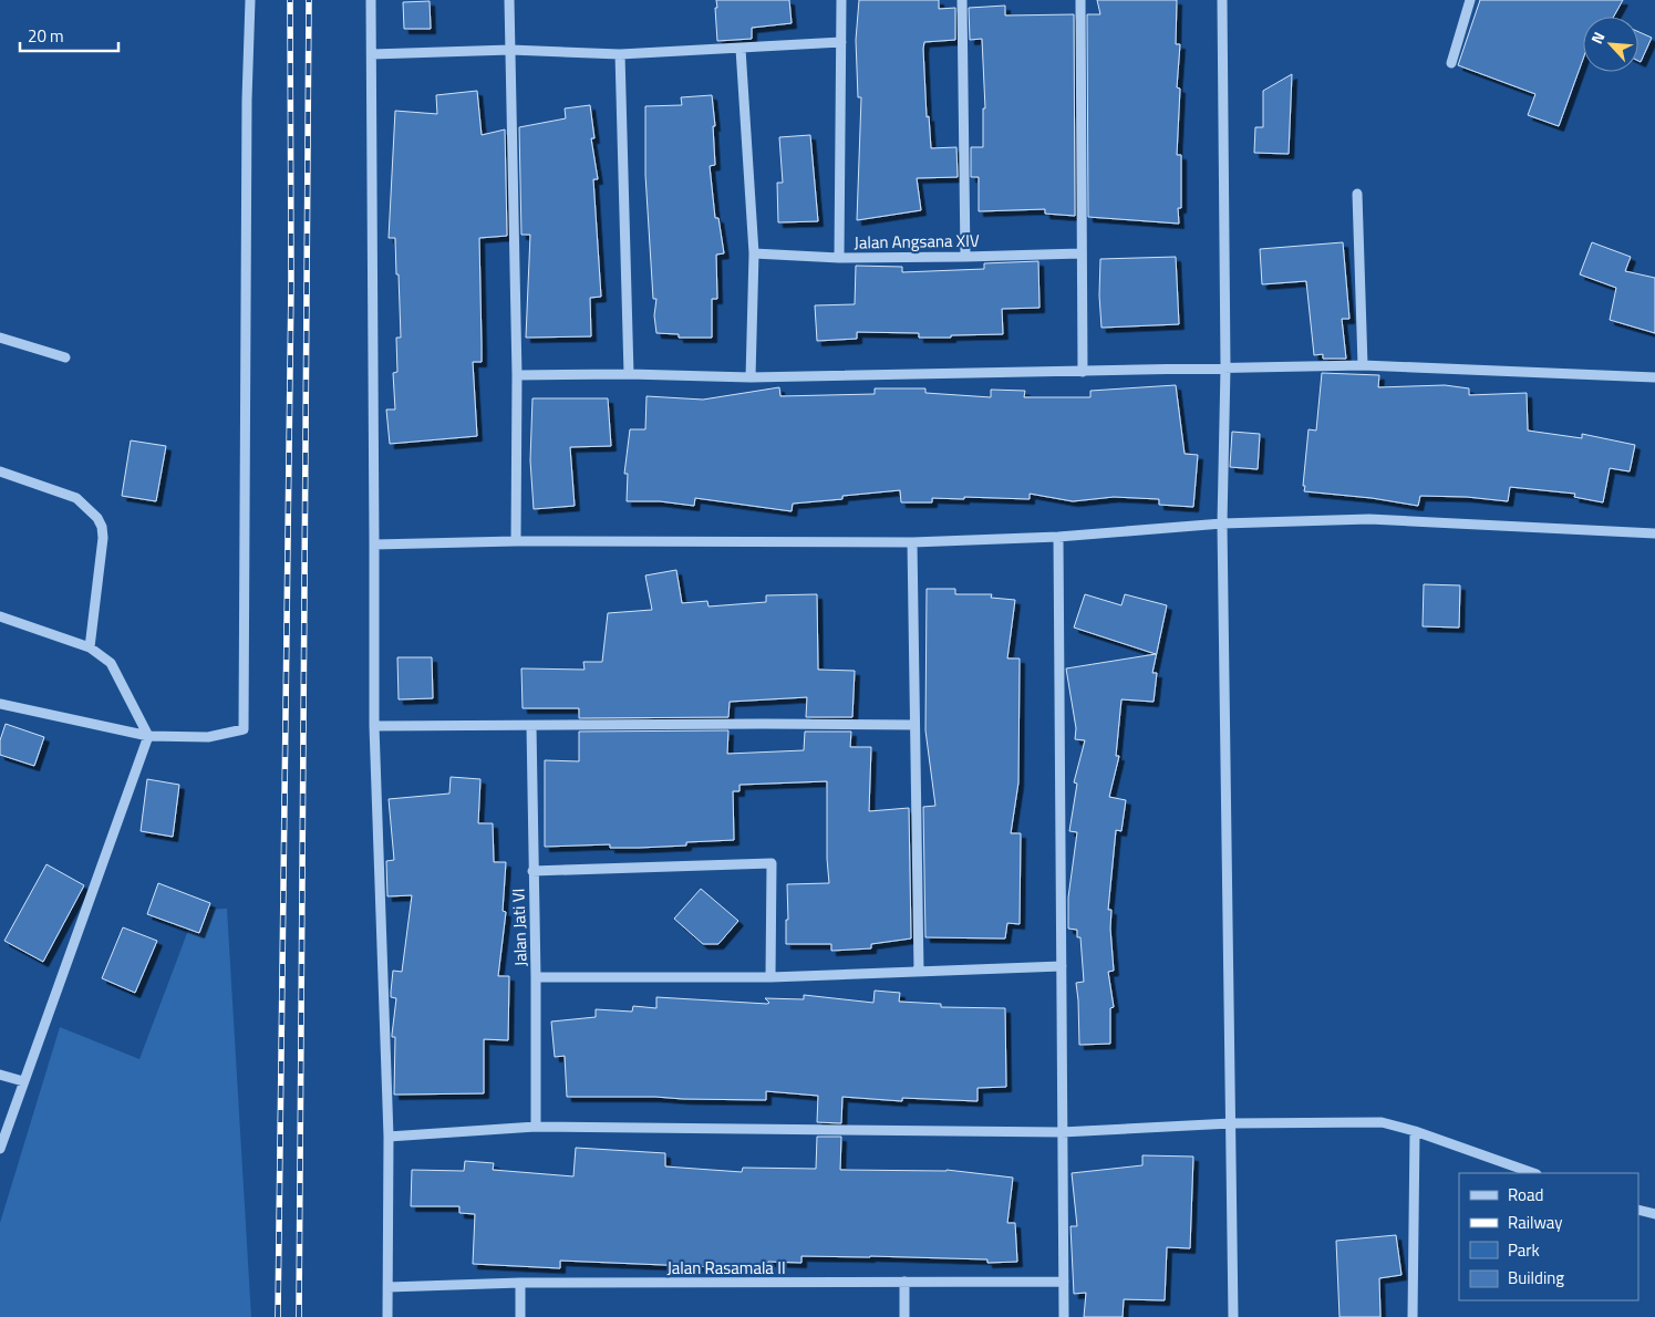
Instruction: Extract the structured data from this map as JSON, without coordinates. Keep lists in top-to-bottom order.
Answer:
{
  "streets": {
    "street": ["Jalan Angsana XIV", "Jalan Jati VI", "Jalan Rasamala II"]
  },
  "legend": [
    "Road",
    "Railway",
    "Park",
    "Building"
  ],
  "scale_bar": "20 m",
  "north": "top left"
}
